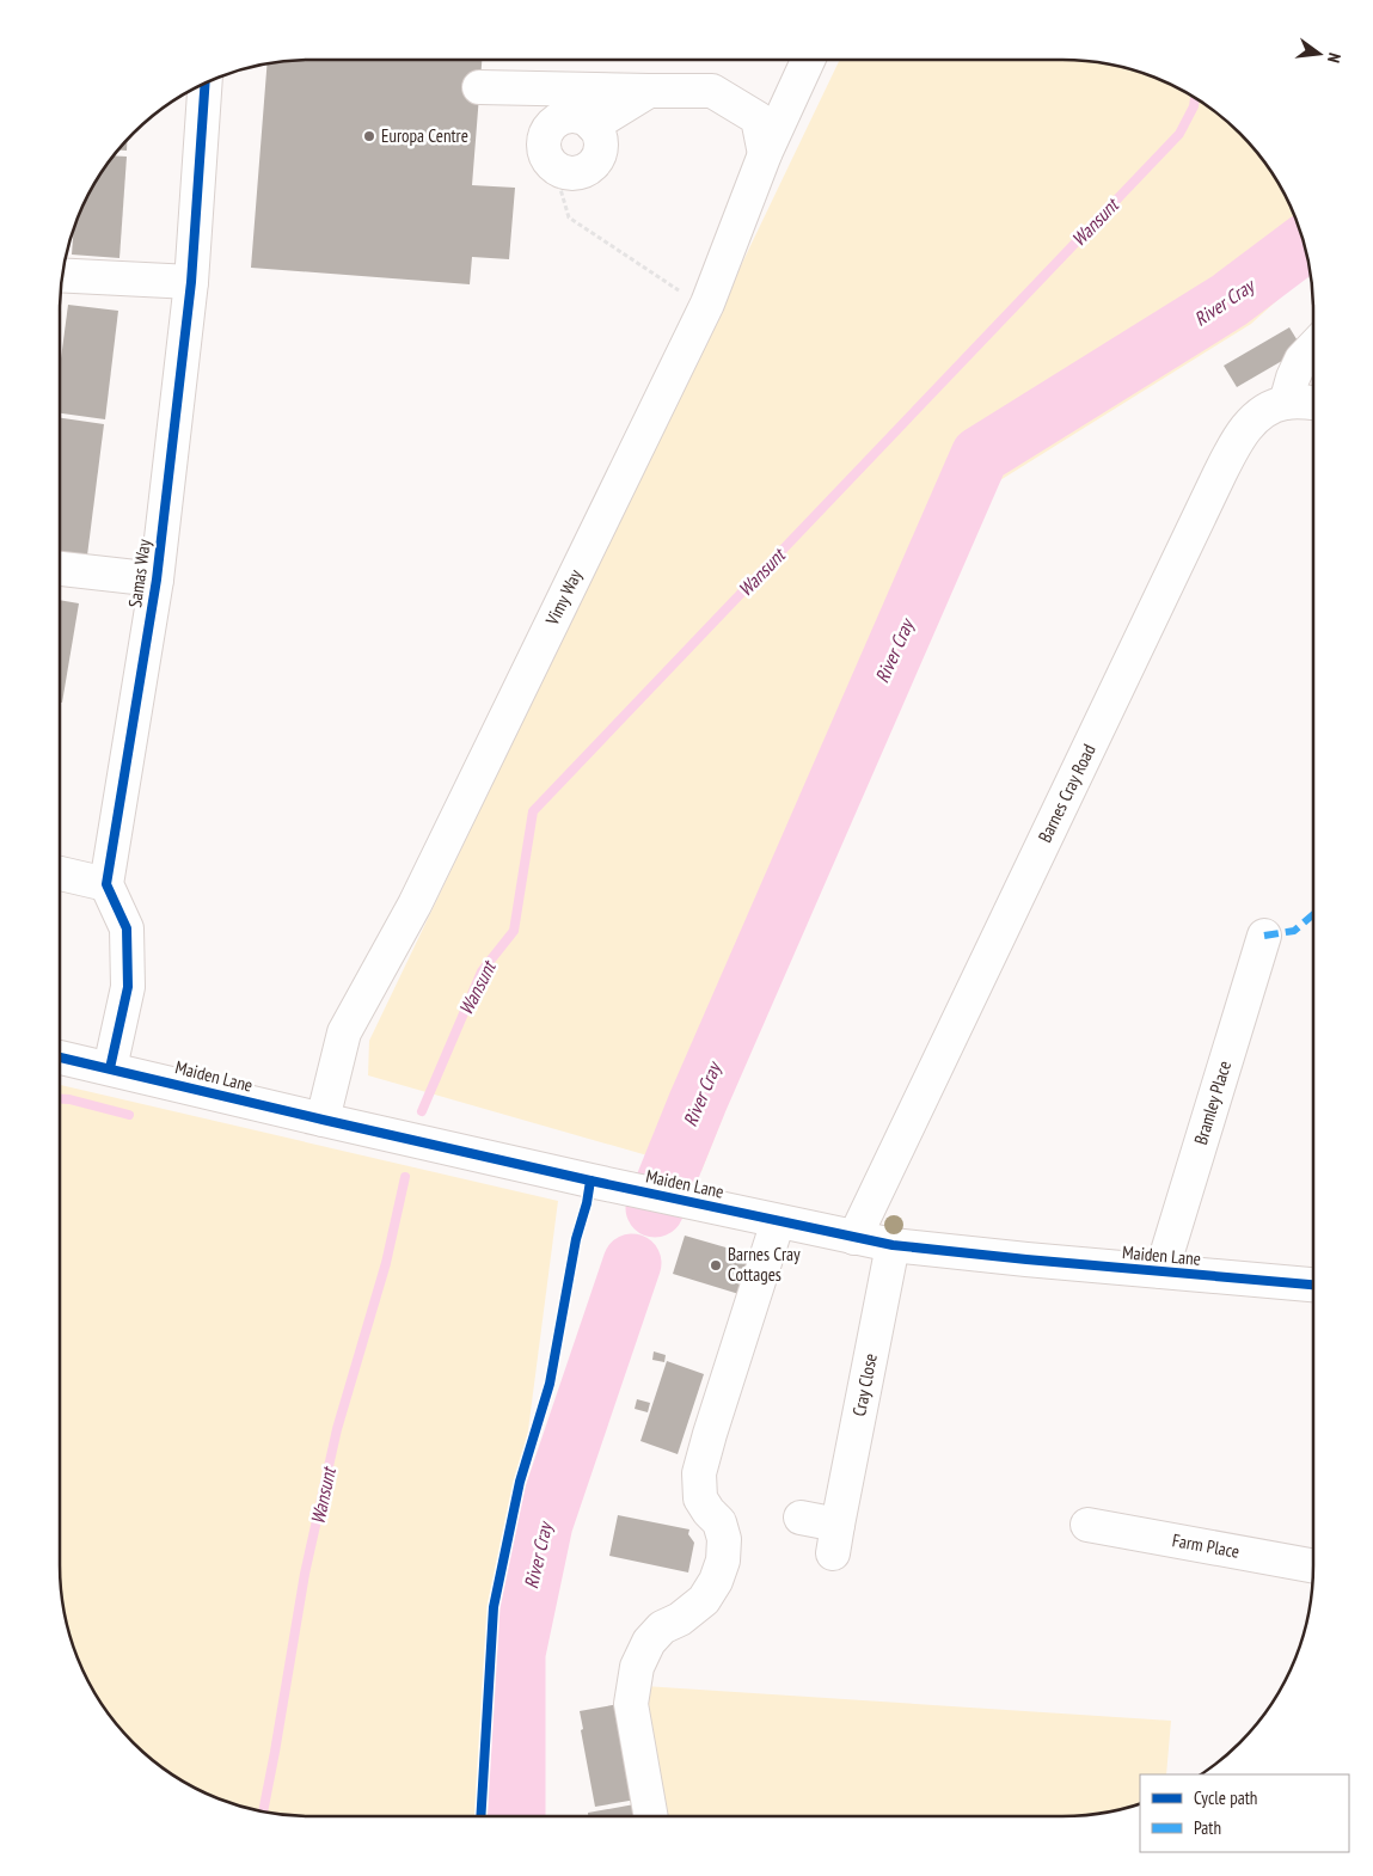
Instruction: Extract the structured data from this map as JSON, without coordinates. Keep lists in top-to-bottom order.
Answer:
{
  "streets": {
    "street": [
      "Samas Way",
      "Vimy Way",
      "Barnes Cray Road",
      "Maiden Lane",
      "Bramley Place",
      "Cray Close",
      "Farm Place"
    ]
  },
  "crossings": [
    ["Vimy Way", "Maiden Lane"],
    ["Barnes Cray Road", "Maiden Lane"],
    ["Maiden Lane", "Bramley Place"],
    ["Maiden Lane", "Cray Close"]
  ],
  "water": ["Wansunt", "River Cray"],
  "places": ["Europa Centre", "Barnes Cray Cottages"],
  "legend": ["Cycle path", "Path"],
  "north": "right"
}
